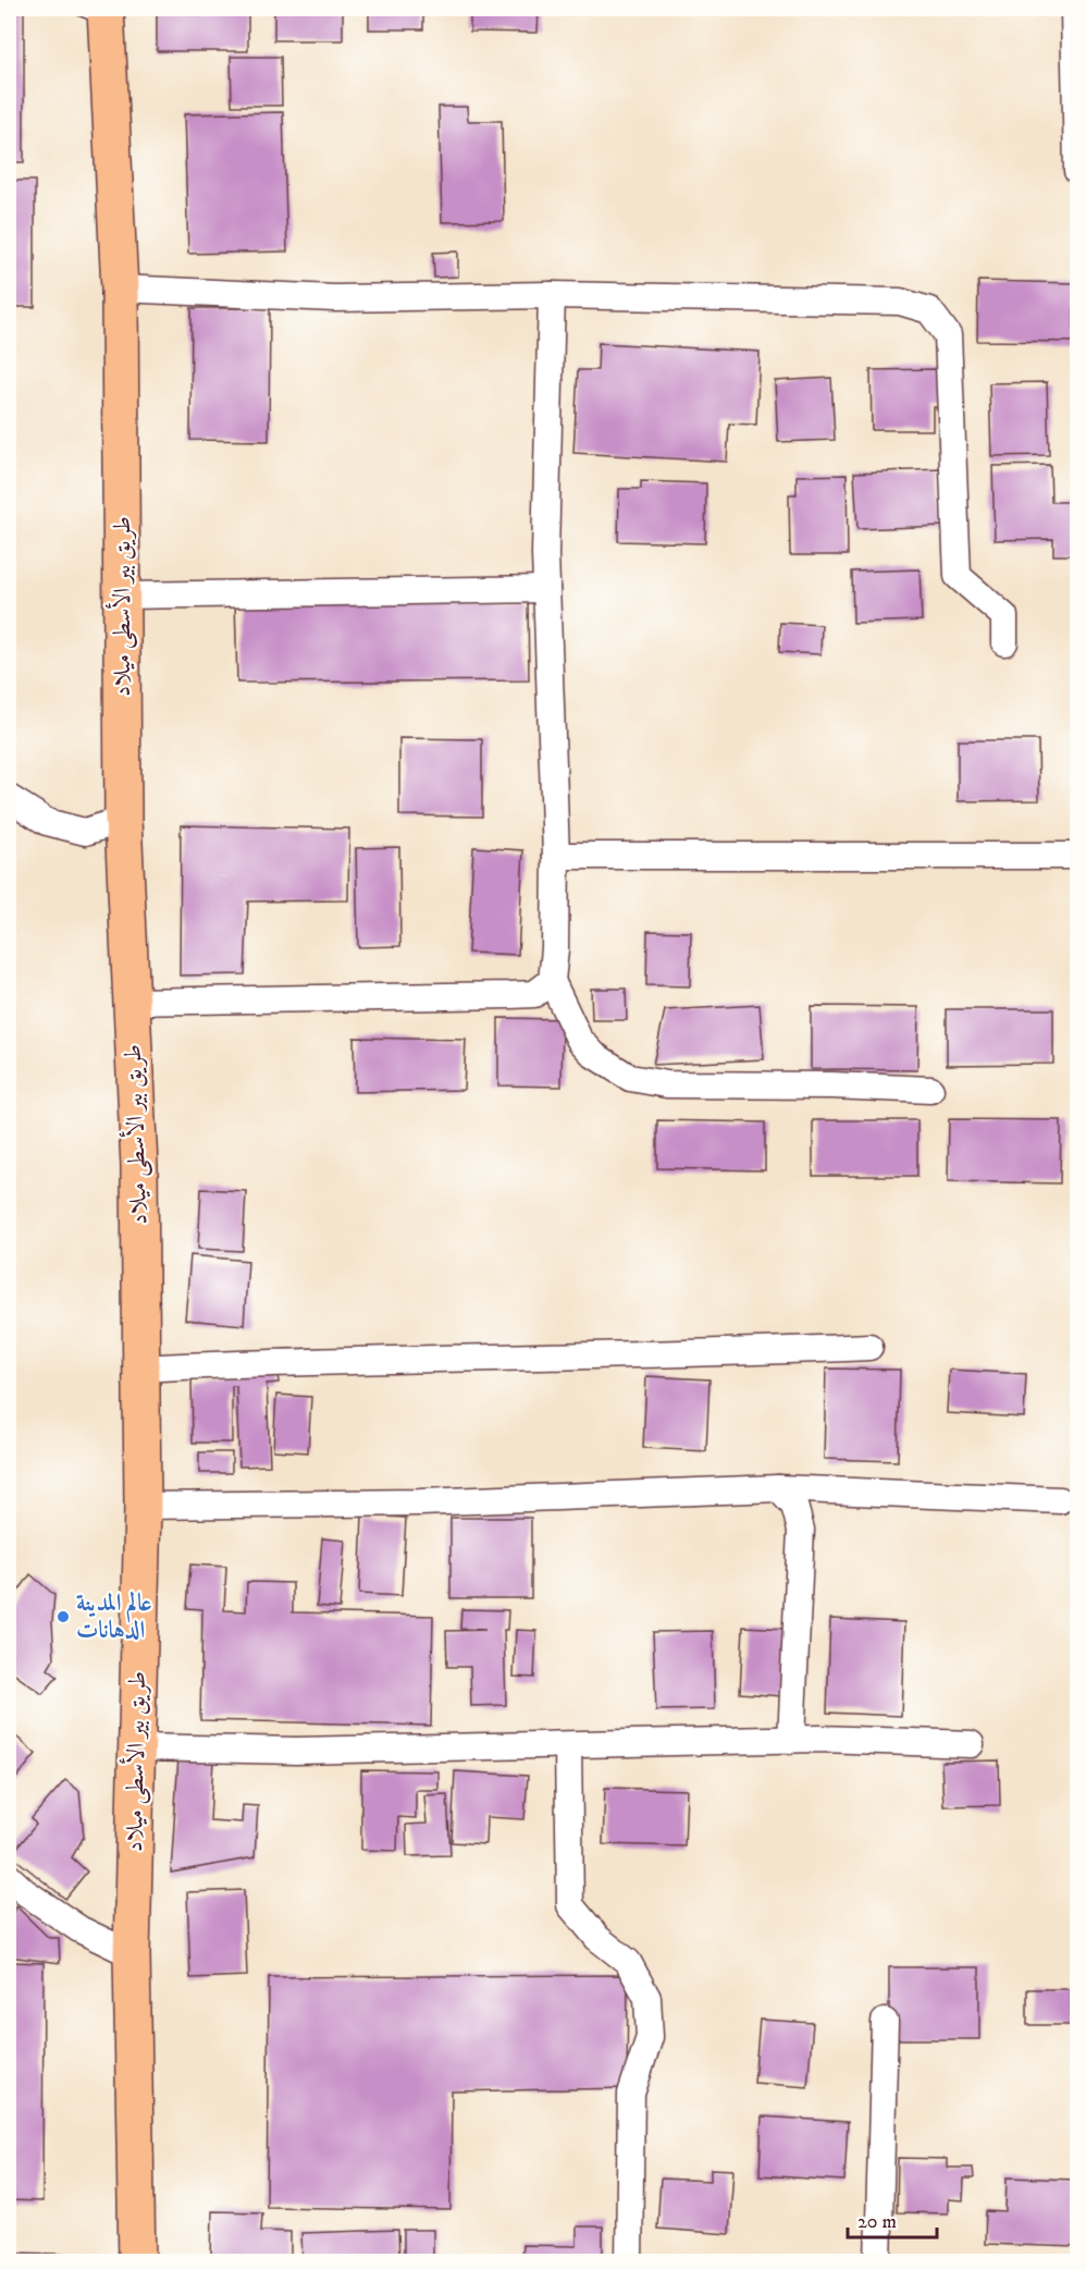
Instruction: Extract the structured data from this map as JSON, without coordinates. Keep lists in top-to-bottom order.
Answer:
{
  "streets": {
    "main road": ["طريق بير الأسطى ميلاد"]
  },
  "places": ["عالم المدينة الدهانات"],
  "scale_bar": "20 m"
}
